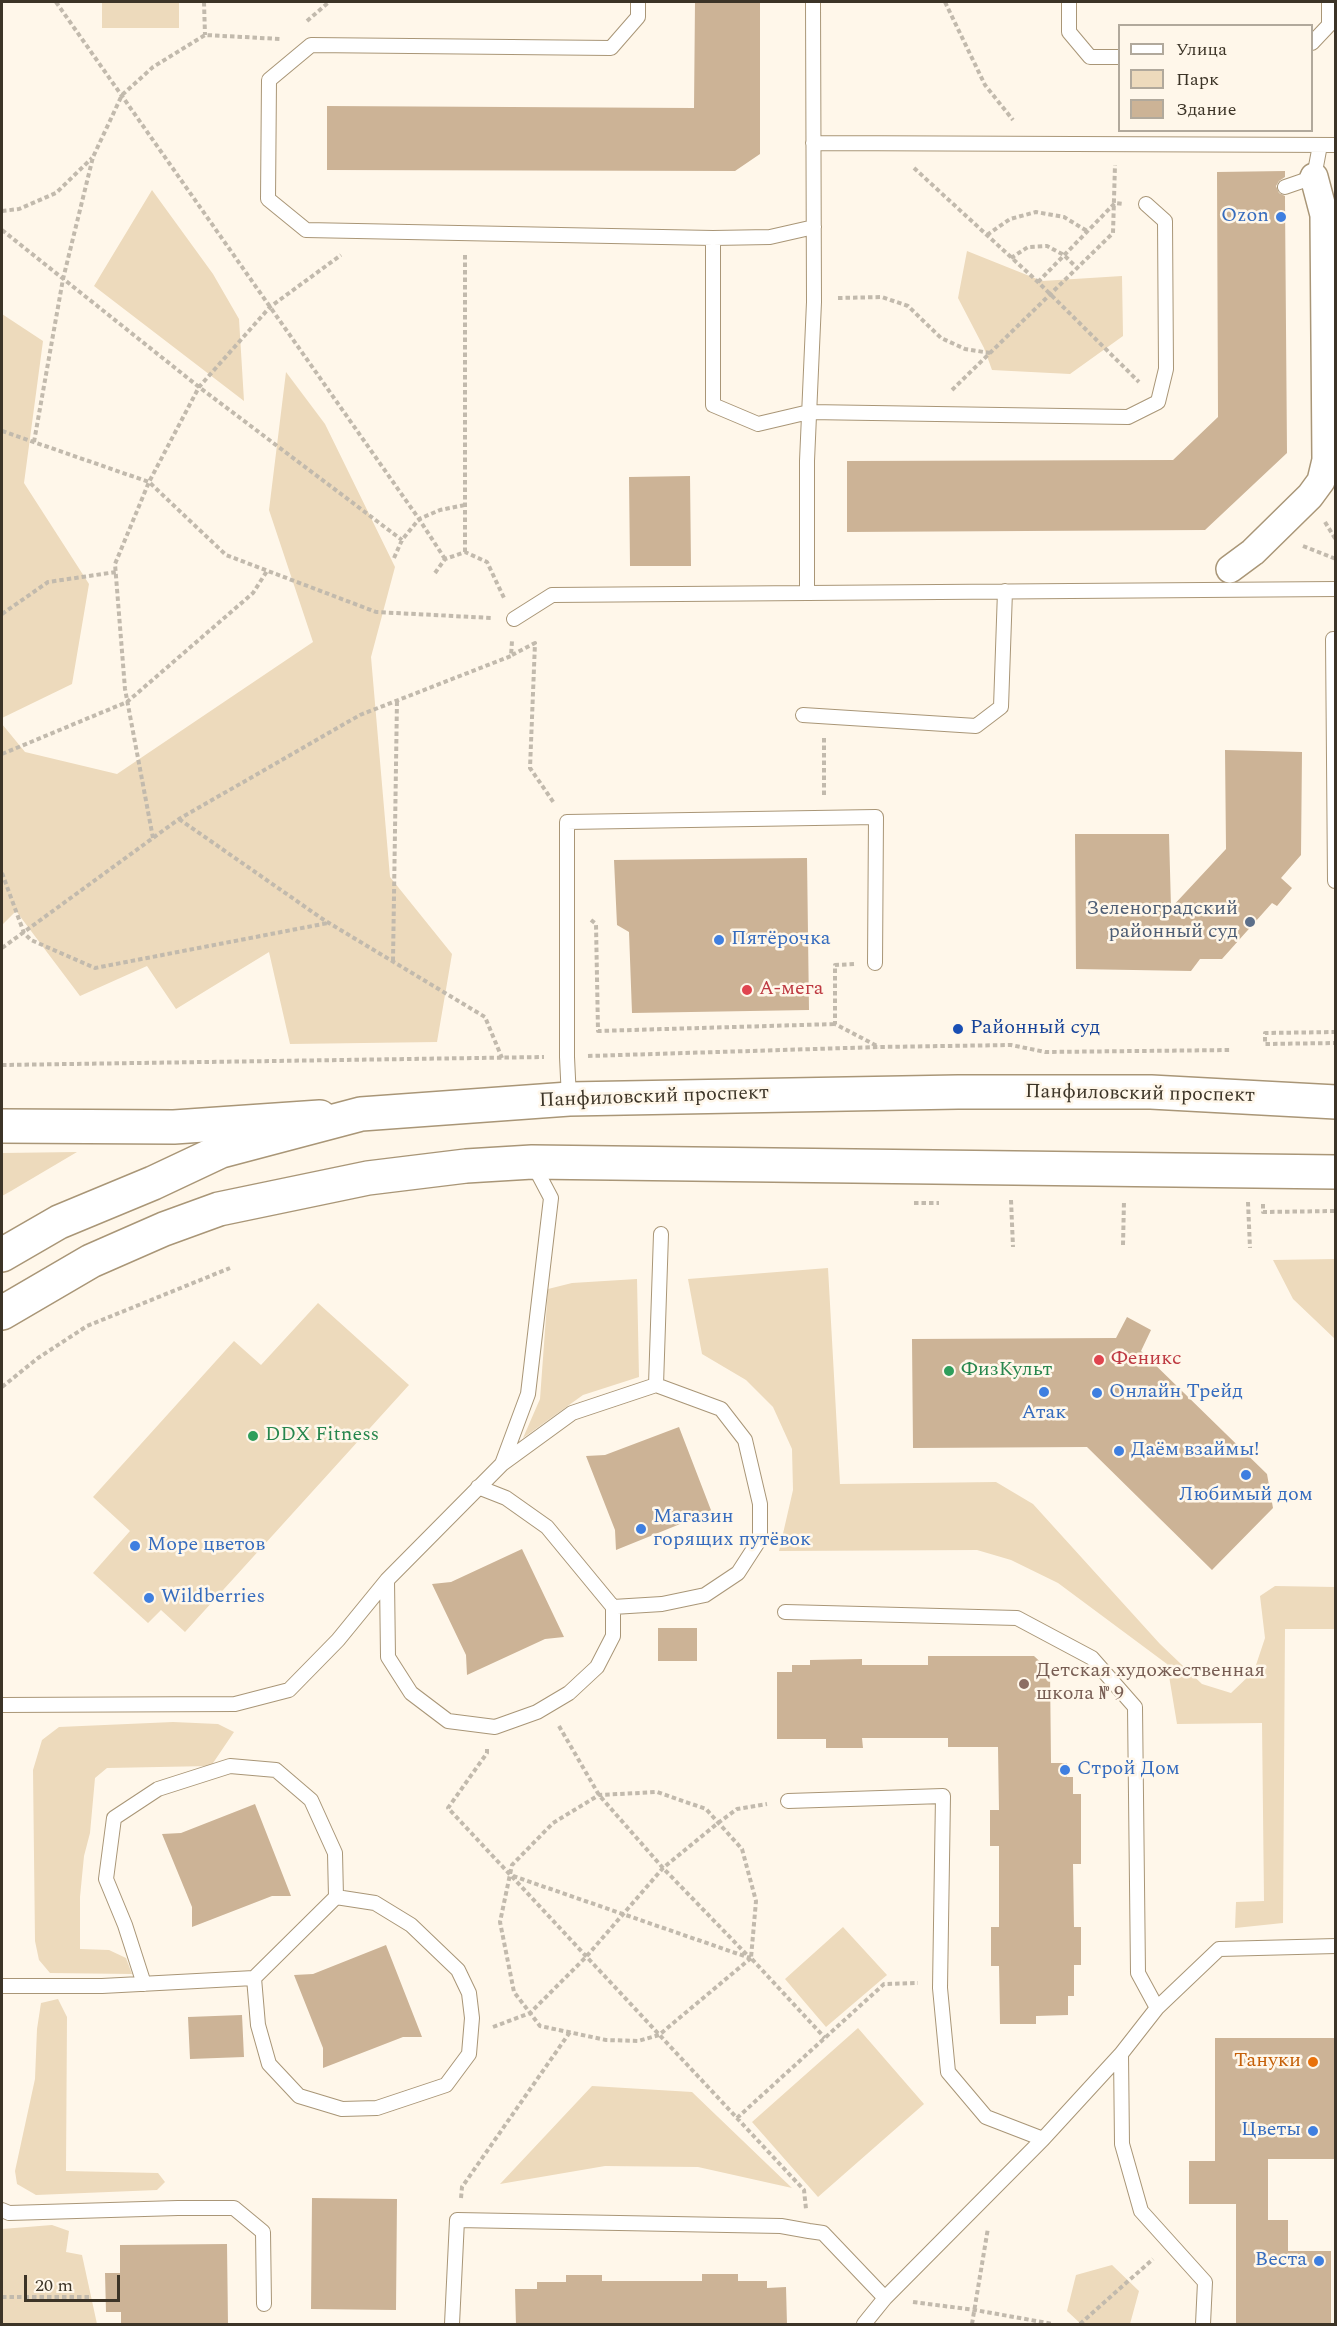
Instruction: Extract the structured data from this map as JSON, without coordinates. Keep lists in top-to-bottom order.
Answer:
{
  "streets": {
    "main road": ["Панфиловский проспект"]
  },
  "places": [
    "Ozon",
    "Зеленоградский районный суд",
    "Пятёрочка",
    "А-мега",
    "Районный суд",
    "Феникс",
    "ФизКульт",
    "Атак",
    "Онлайн Трейд",
    "DDX Fitness",
    "Даём взаймы!",
    "Любимый дом",
    "Магазин горящих путёвок",
    "Море цветов",
    "Wildberries",
    "Детская художественная школа № 9",
    "Строй Дом",
    "Тануки",
    "Цветы",
    "Веста"
  ],
  "legend": ["Улица", "Парк", "Здание"],
  "scale_bar": "20 m"
}
